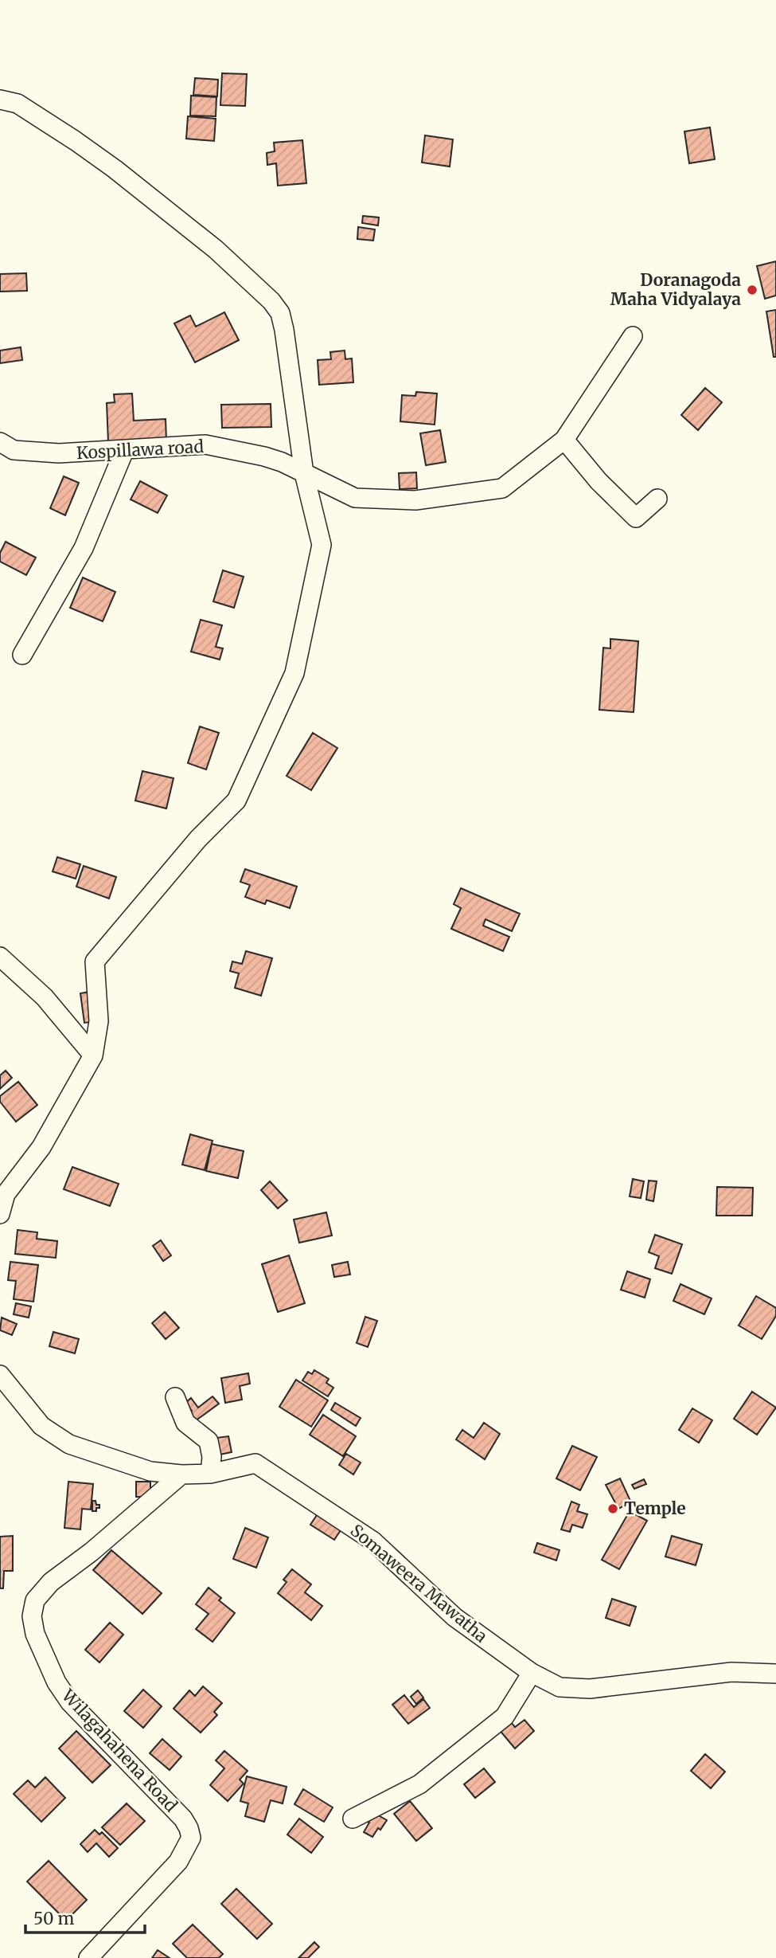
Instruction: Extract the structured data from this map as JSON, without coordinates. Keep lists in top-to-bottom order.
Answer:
{
  "streets": {
    "street": ["Kospillawa road", "Somaweera Mawatha", "Wilagahahena Road"]
  },
  "crossings": [
    ["Somaweera Mawatha", "Wilagahahena Road"]
  ],
  "places": ["Doranagoda Maha Vidyalaya", "Temple"],
  "scale_bar": "50 m"
}
